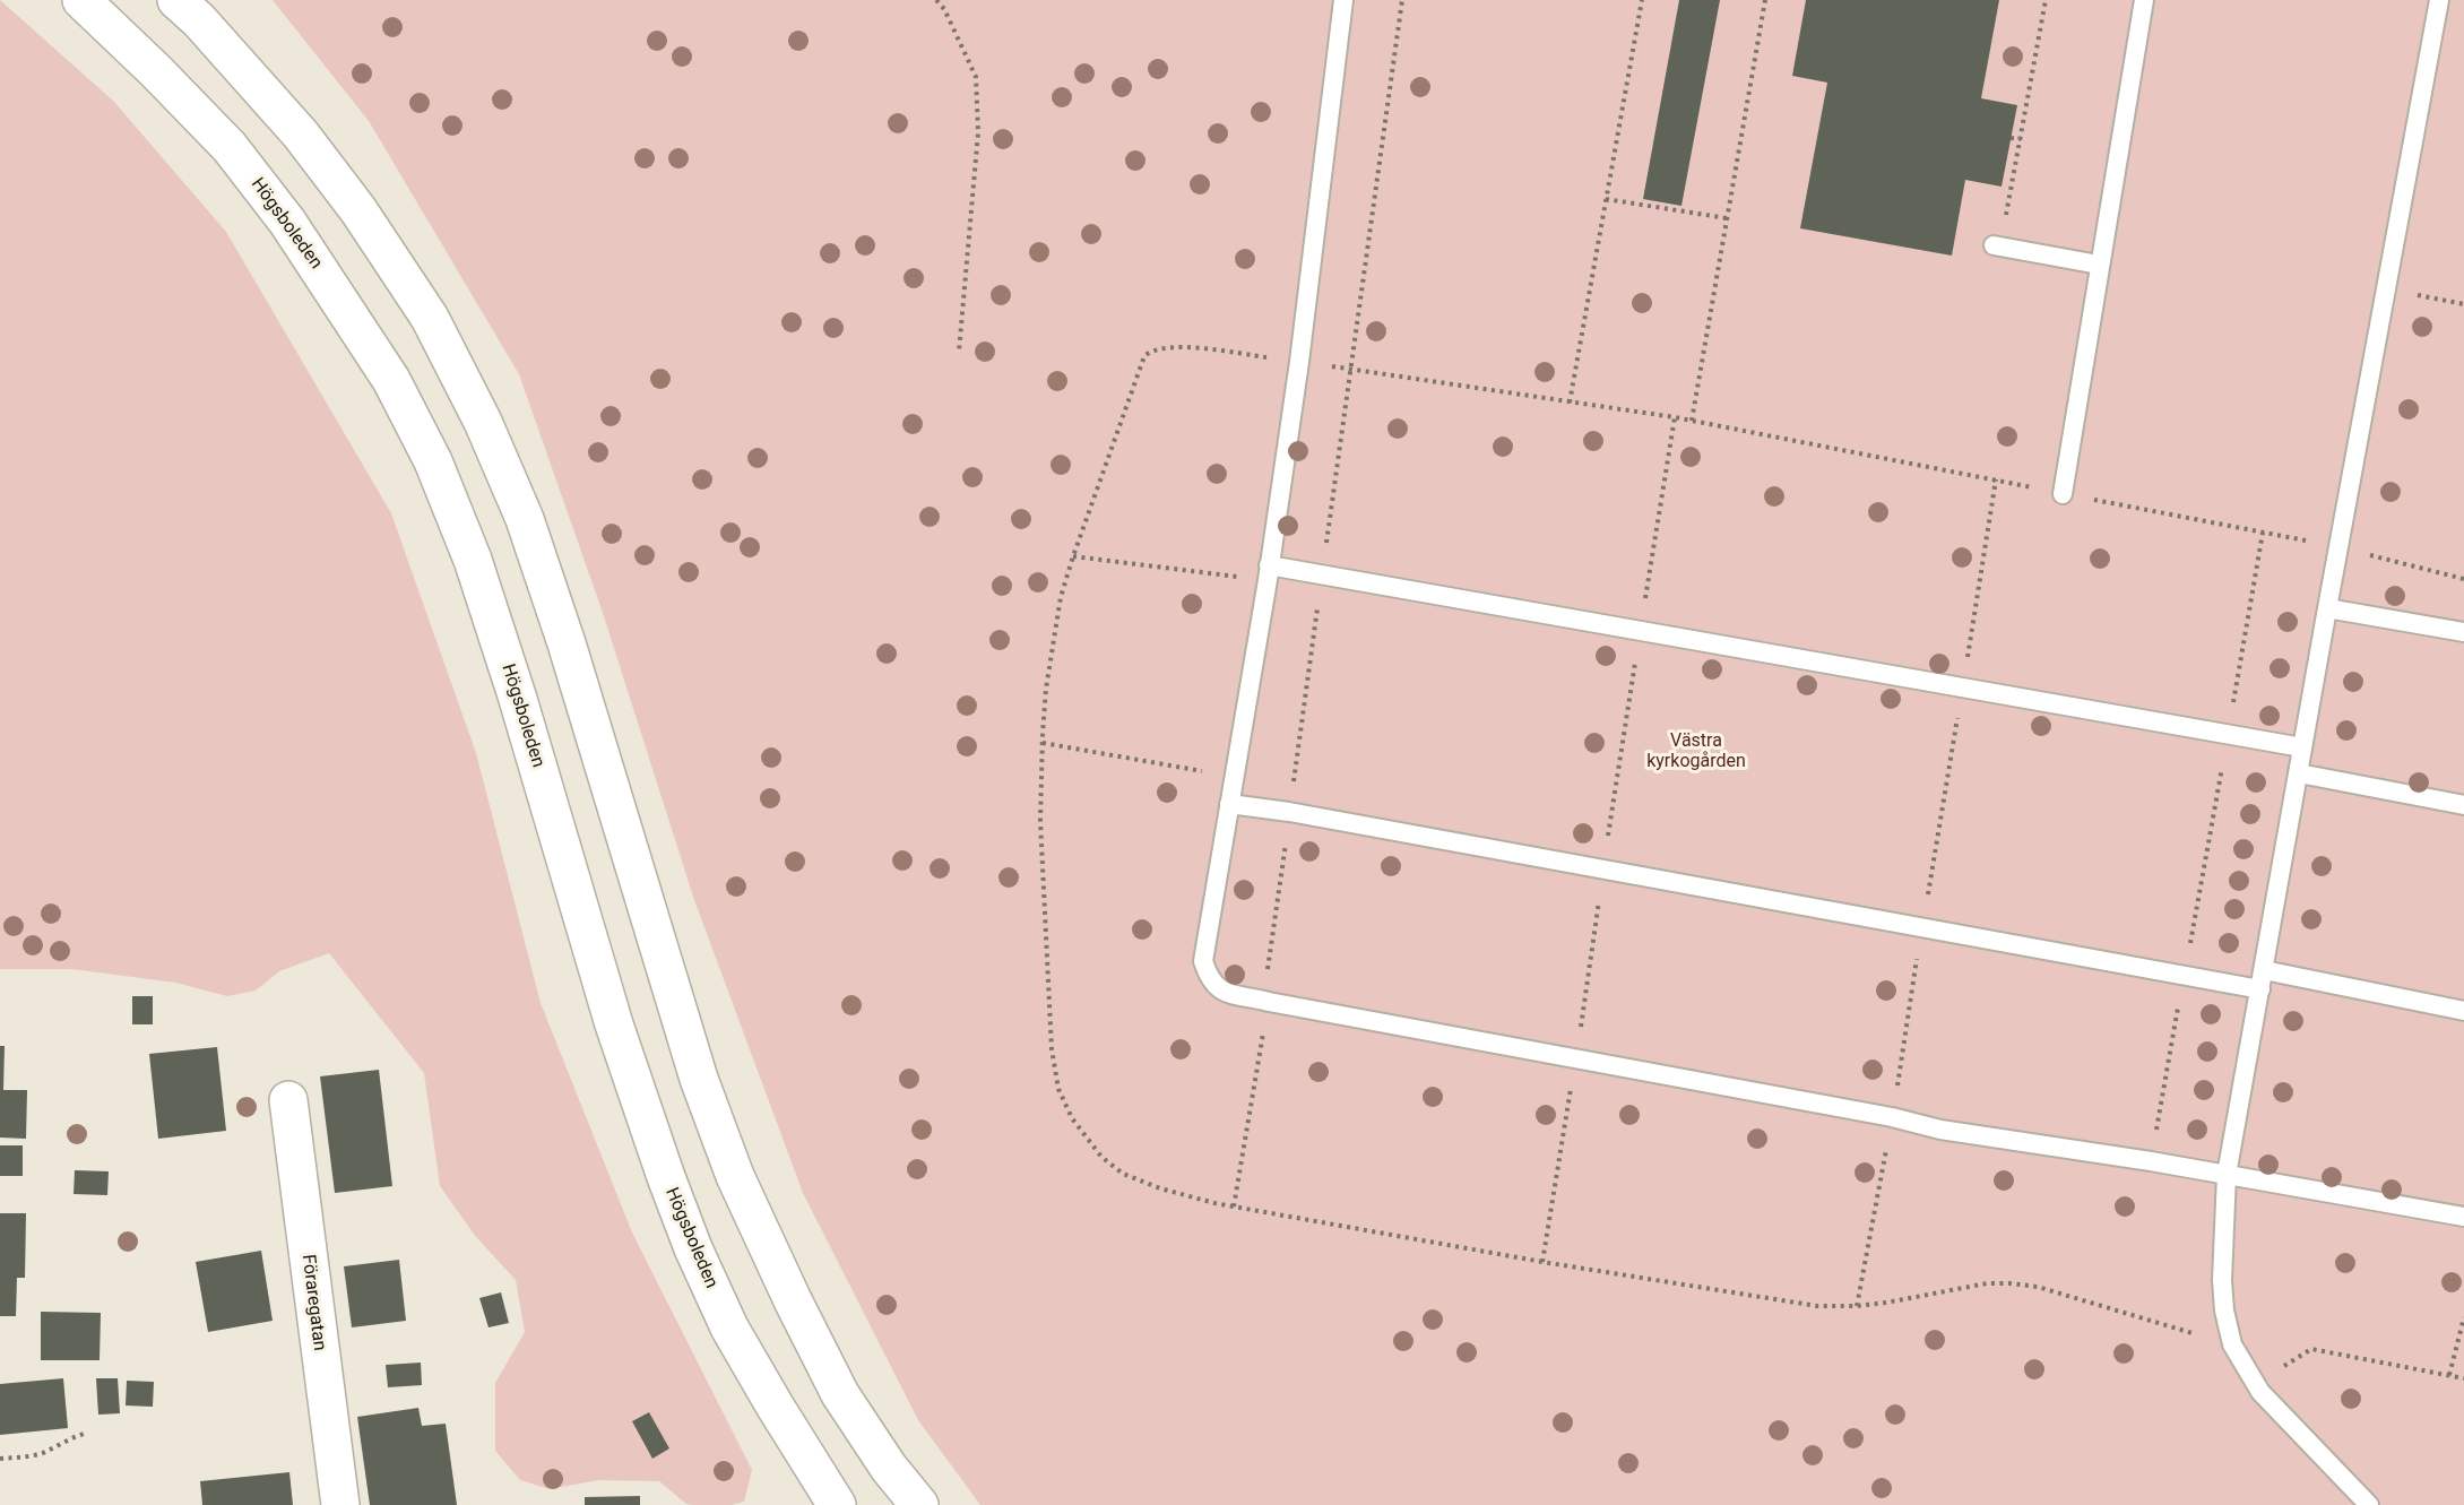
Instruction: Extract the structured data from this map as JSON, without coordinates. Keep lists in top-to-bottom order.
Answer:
{
  "streets": {
    "main road": ["Högsboleden", "Föraregatan"]
  },
  "parks": ["Västra kyrkogården"]
}
